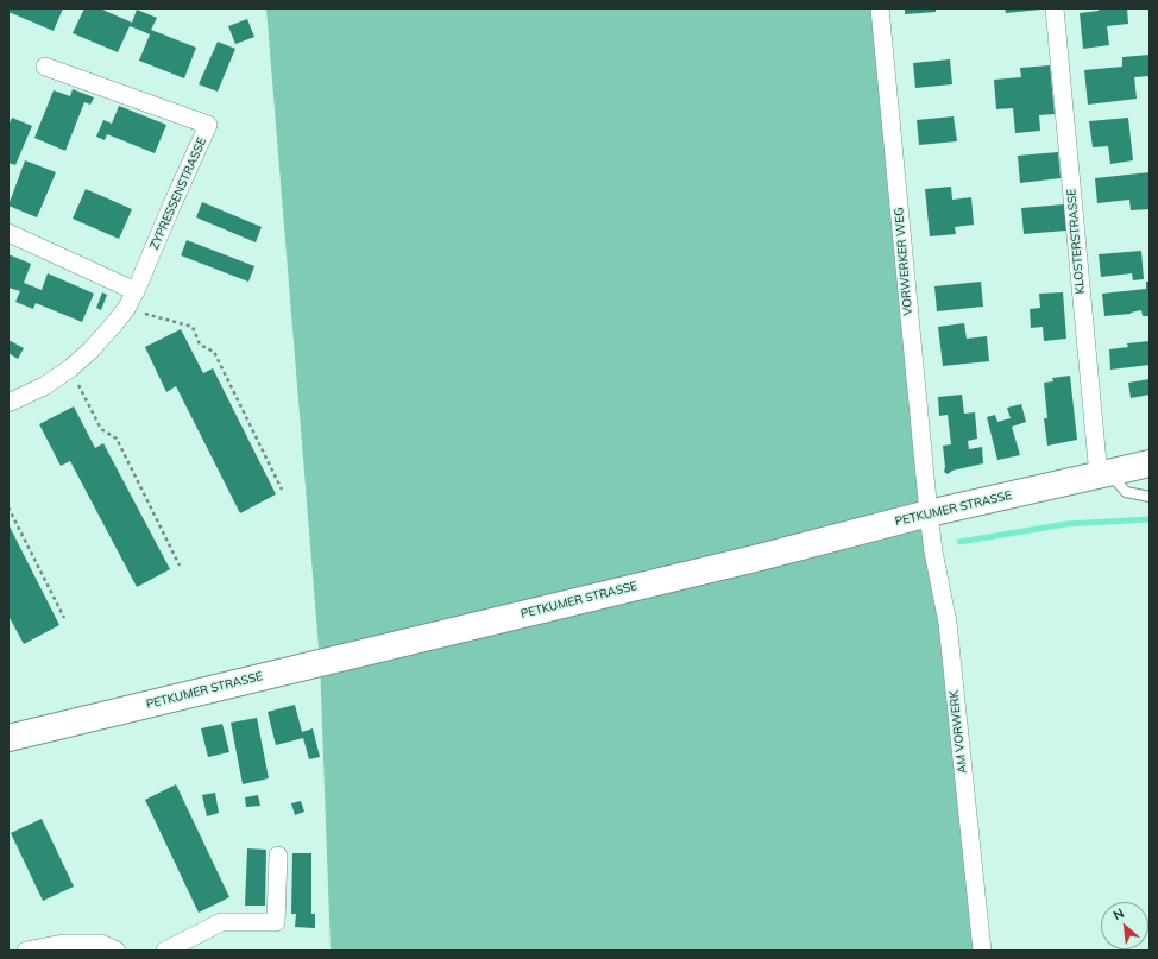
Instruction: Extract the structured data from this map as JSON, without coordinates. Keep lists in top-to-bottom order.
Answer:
{
  "streets": {
    "main road": ["PETKUMER STRASSE"],
    "street": [
      "ZYPRESSENSTRASSE",
      "KLOSTERSTRASSE",
      "VORWERKER WEG",
      "AM VORWERK"
    ]
  },
  "crossings": [
    ["KLOSTERSTRASSE", "PETKUMER STRASSE"],
    ["VORWERKER WEG", "PETKUMER STRASSE"],
    ["VORWERKER WEG", "AM VORWERK"],
    ["PETKUMER STRASSE", "AM VORWERK"]
  ],
  "north": "top left"
}
